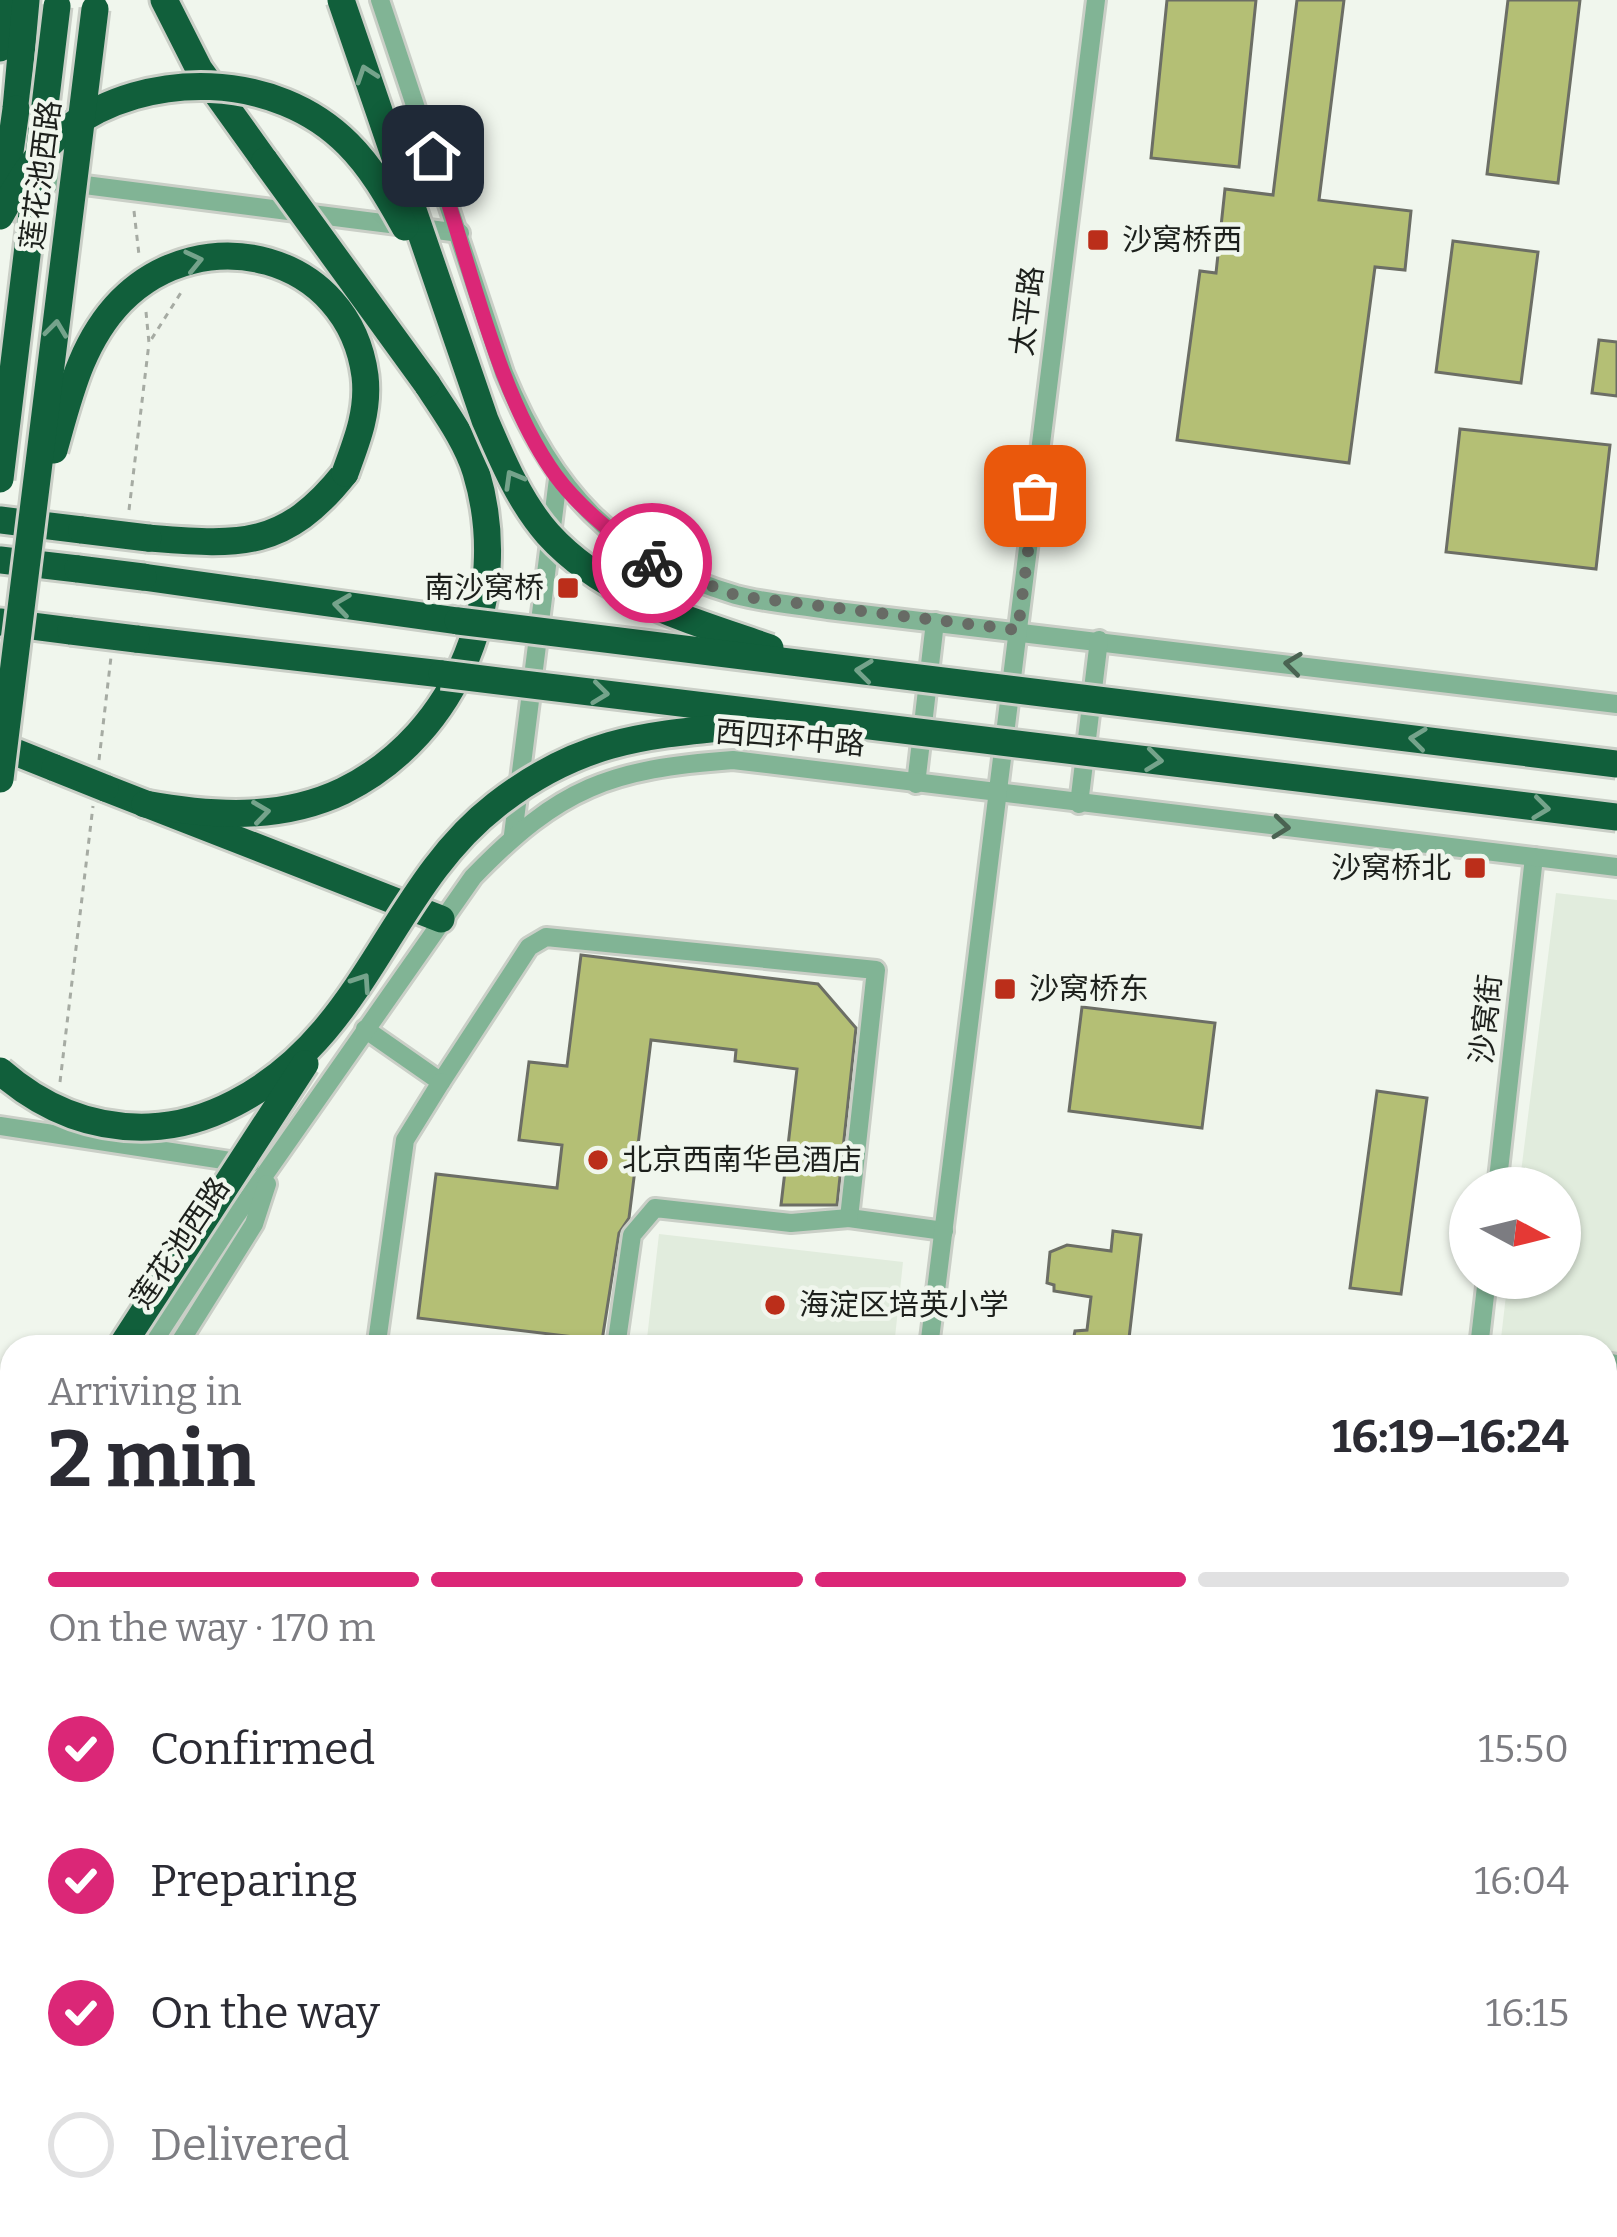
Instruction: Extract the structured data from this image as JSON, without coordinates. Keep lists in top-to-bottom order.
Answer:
{
  "streets": {
    "highway": ["莲花池西路", "西四环中路"],
    "street": ["太平路", "沙窝街"]
  },
  "crossings": [
    ["莲花池西路", "西四环中路"],
    ["太平路", "西四环中路"],
    ["西四环中路", "沙窝街"]
  ],
  "places": {
    "transit": [
      "沙窝桥西",
      "南沙窝桥",
      "沙窝桥北",
      "沙窝桥东"
    ],
    "other": ["北京西南华邑酒店", "海淀区培英小学"]
  },
  "north": "right",
  "page": {
    "heading": ["2 min", "Arriving in", "16:19–16:24"],
    "bar": "On the way · 170 m",
    "list": [
      ["Confirmed", "15:50"],
      ["Preparing", "16:04"],
      ["On the way", "16:15"],
      "Delivered"
    ]
  }
}
